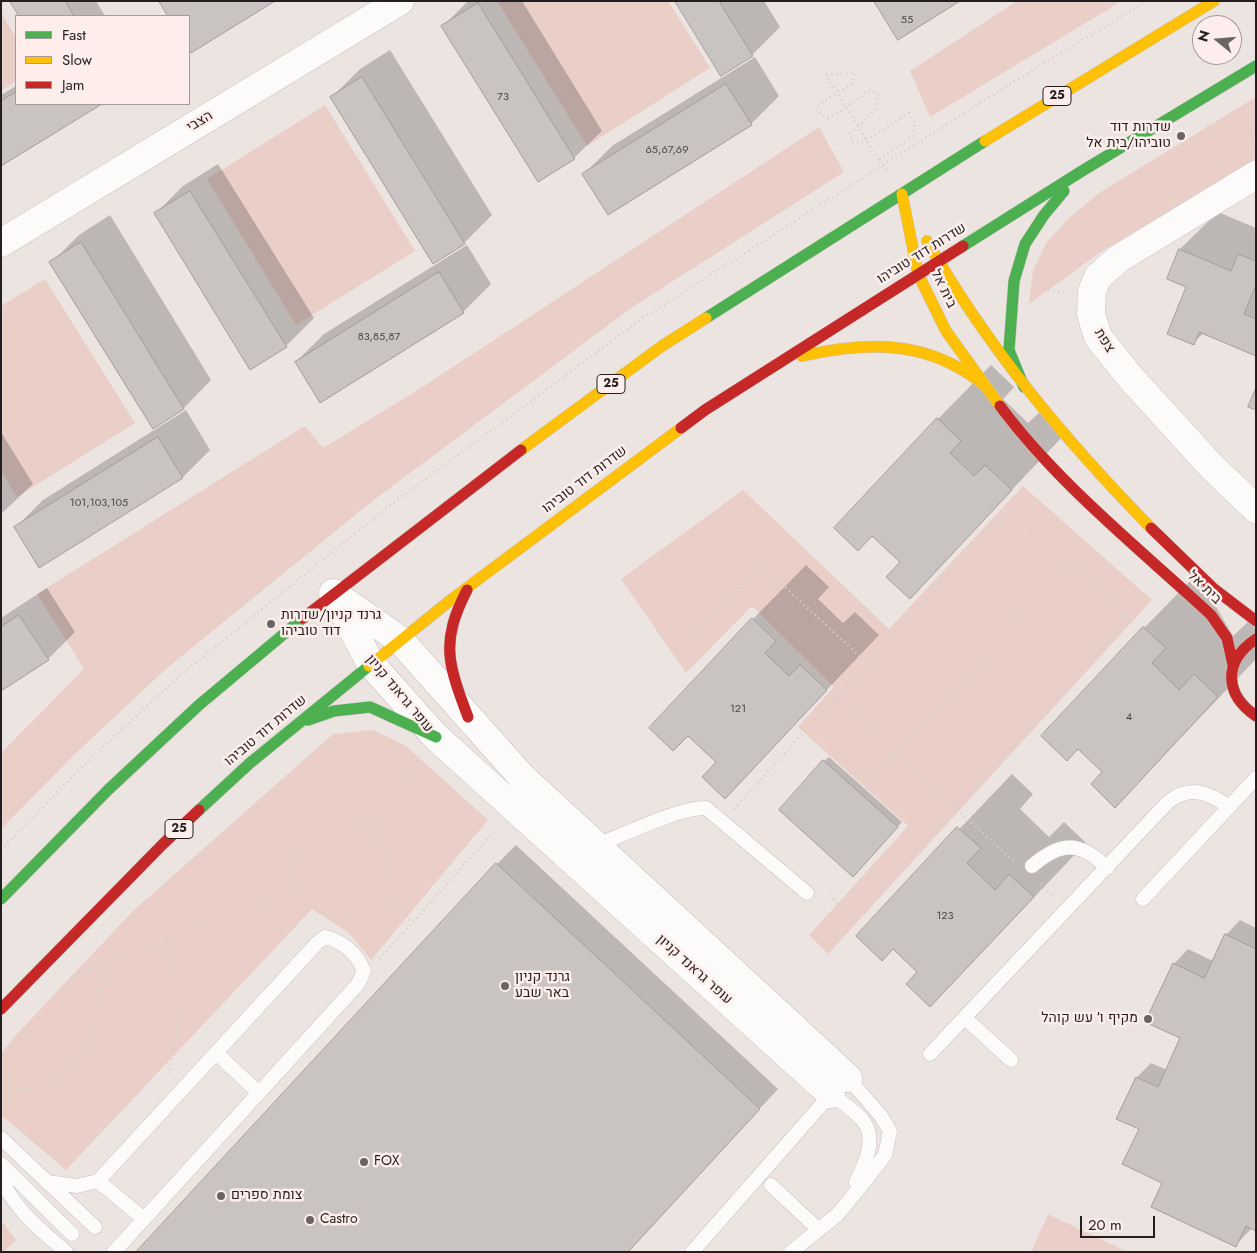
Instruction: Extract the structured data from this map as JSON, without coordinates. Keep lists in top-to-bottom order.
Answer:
{
  "streets": {
    "main road": ["25", "שדרות דוד טוביהו", "בית אל"],
    "street": ["הצבי", "צפת", "עופר גראנד קניון"]
  },
  "crossings": [
    ["25", "בית אל"],
    ["25", "עופר גראנד קניון"],
    ["שדרות דוד טוביהו", "בית אל"],
    ["שדרות דוד טוביהו", "עופר גראנד קניון"]
  ],
  "places": [
    "שדרות דוד טוביהו/בית אל",
    "גרנד קניון/שדרות דוד טוביהו",
    "גרנד קניון באר שבע",
    "מקיף ו׳ עש קוהל",
    "FOX",
    "צומת ספרים",
    "Castro"
  ],
  "house_numbers": [
    "55",
    "73",
    "65,67,69",
    "83,85,87",
    "101,103,105",
    "121",
    "4",
    "123"
  ],
  "legend": ["Fast", "Slow", "Jam"],
  "scale_bar": "20 m",
  "north": "left"
}
